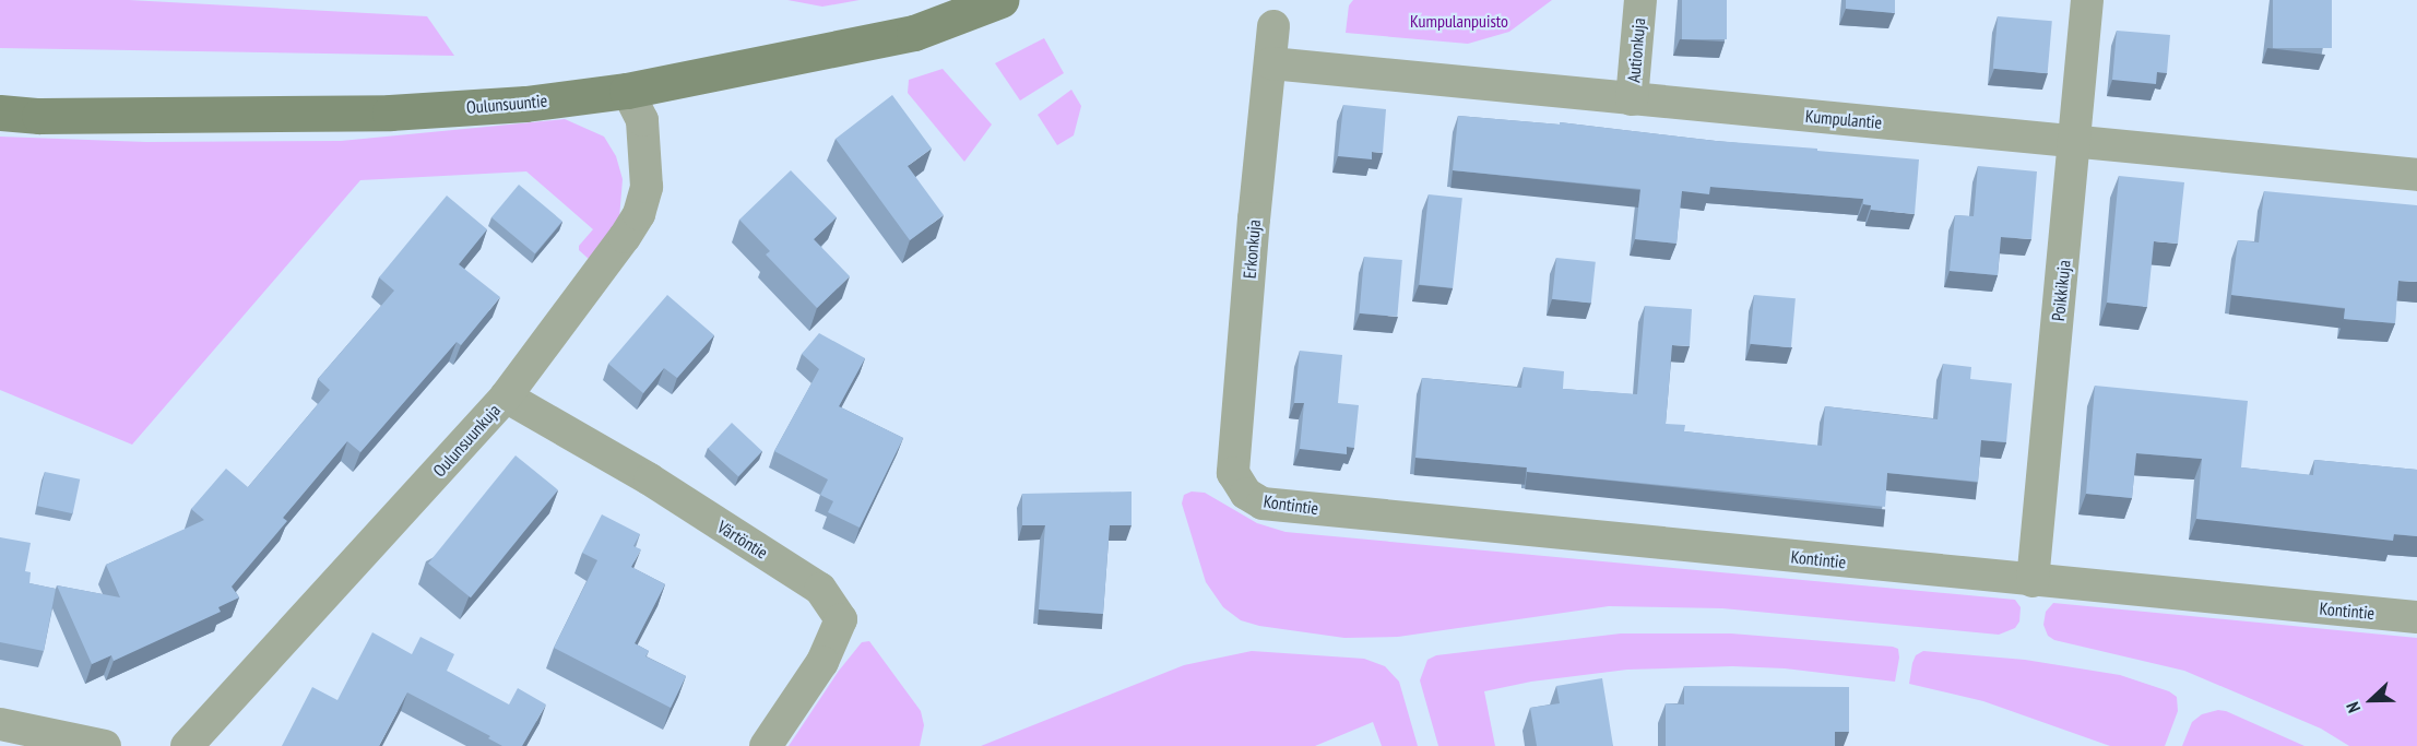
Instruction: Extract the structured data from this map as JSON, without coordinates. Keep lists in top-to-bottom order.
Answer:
{
  "streets": {
    "main road": ["Oulunsuuntie"],
    "street": [
      "Autionkuja",
      "Kumpulantie",
      "Erkonkuja",
      "Poikkikuja",
      "Oulunsuunkuja",
      "Kontintie",
      "Värtöntie"
    ]
  },
  "crossings": [
    ["Autionkuja", "Kumpulantie"],
    ["Oulunsuuntie", "Oulunsuunkuja"],
    ["Kumpulantie", "Erkonkuja"],
    ["Kumpulantie", "Poikkikuja"],
    ["Erkonkuja", "Kontintie"],
    ["Poikkikuja", "Kontintie"],
    ["Oulunsuunkuja", "Värtöntie"]
  ],
  "parks": ["Kumpulanpuisto"],
  "north": "left"
}
